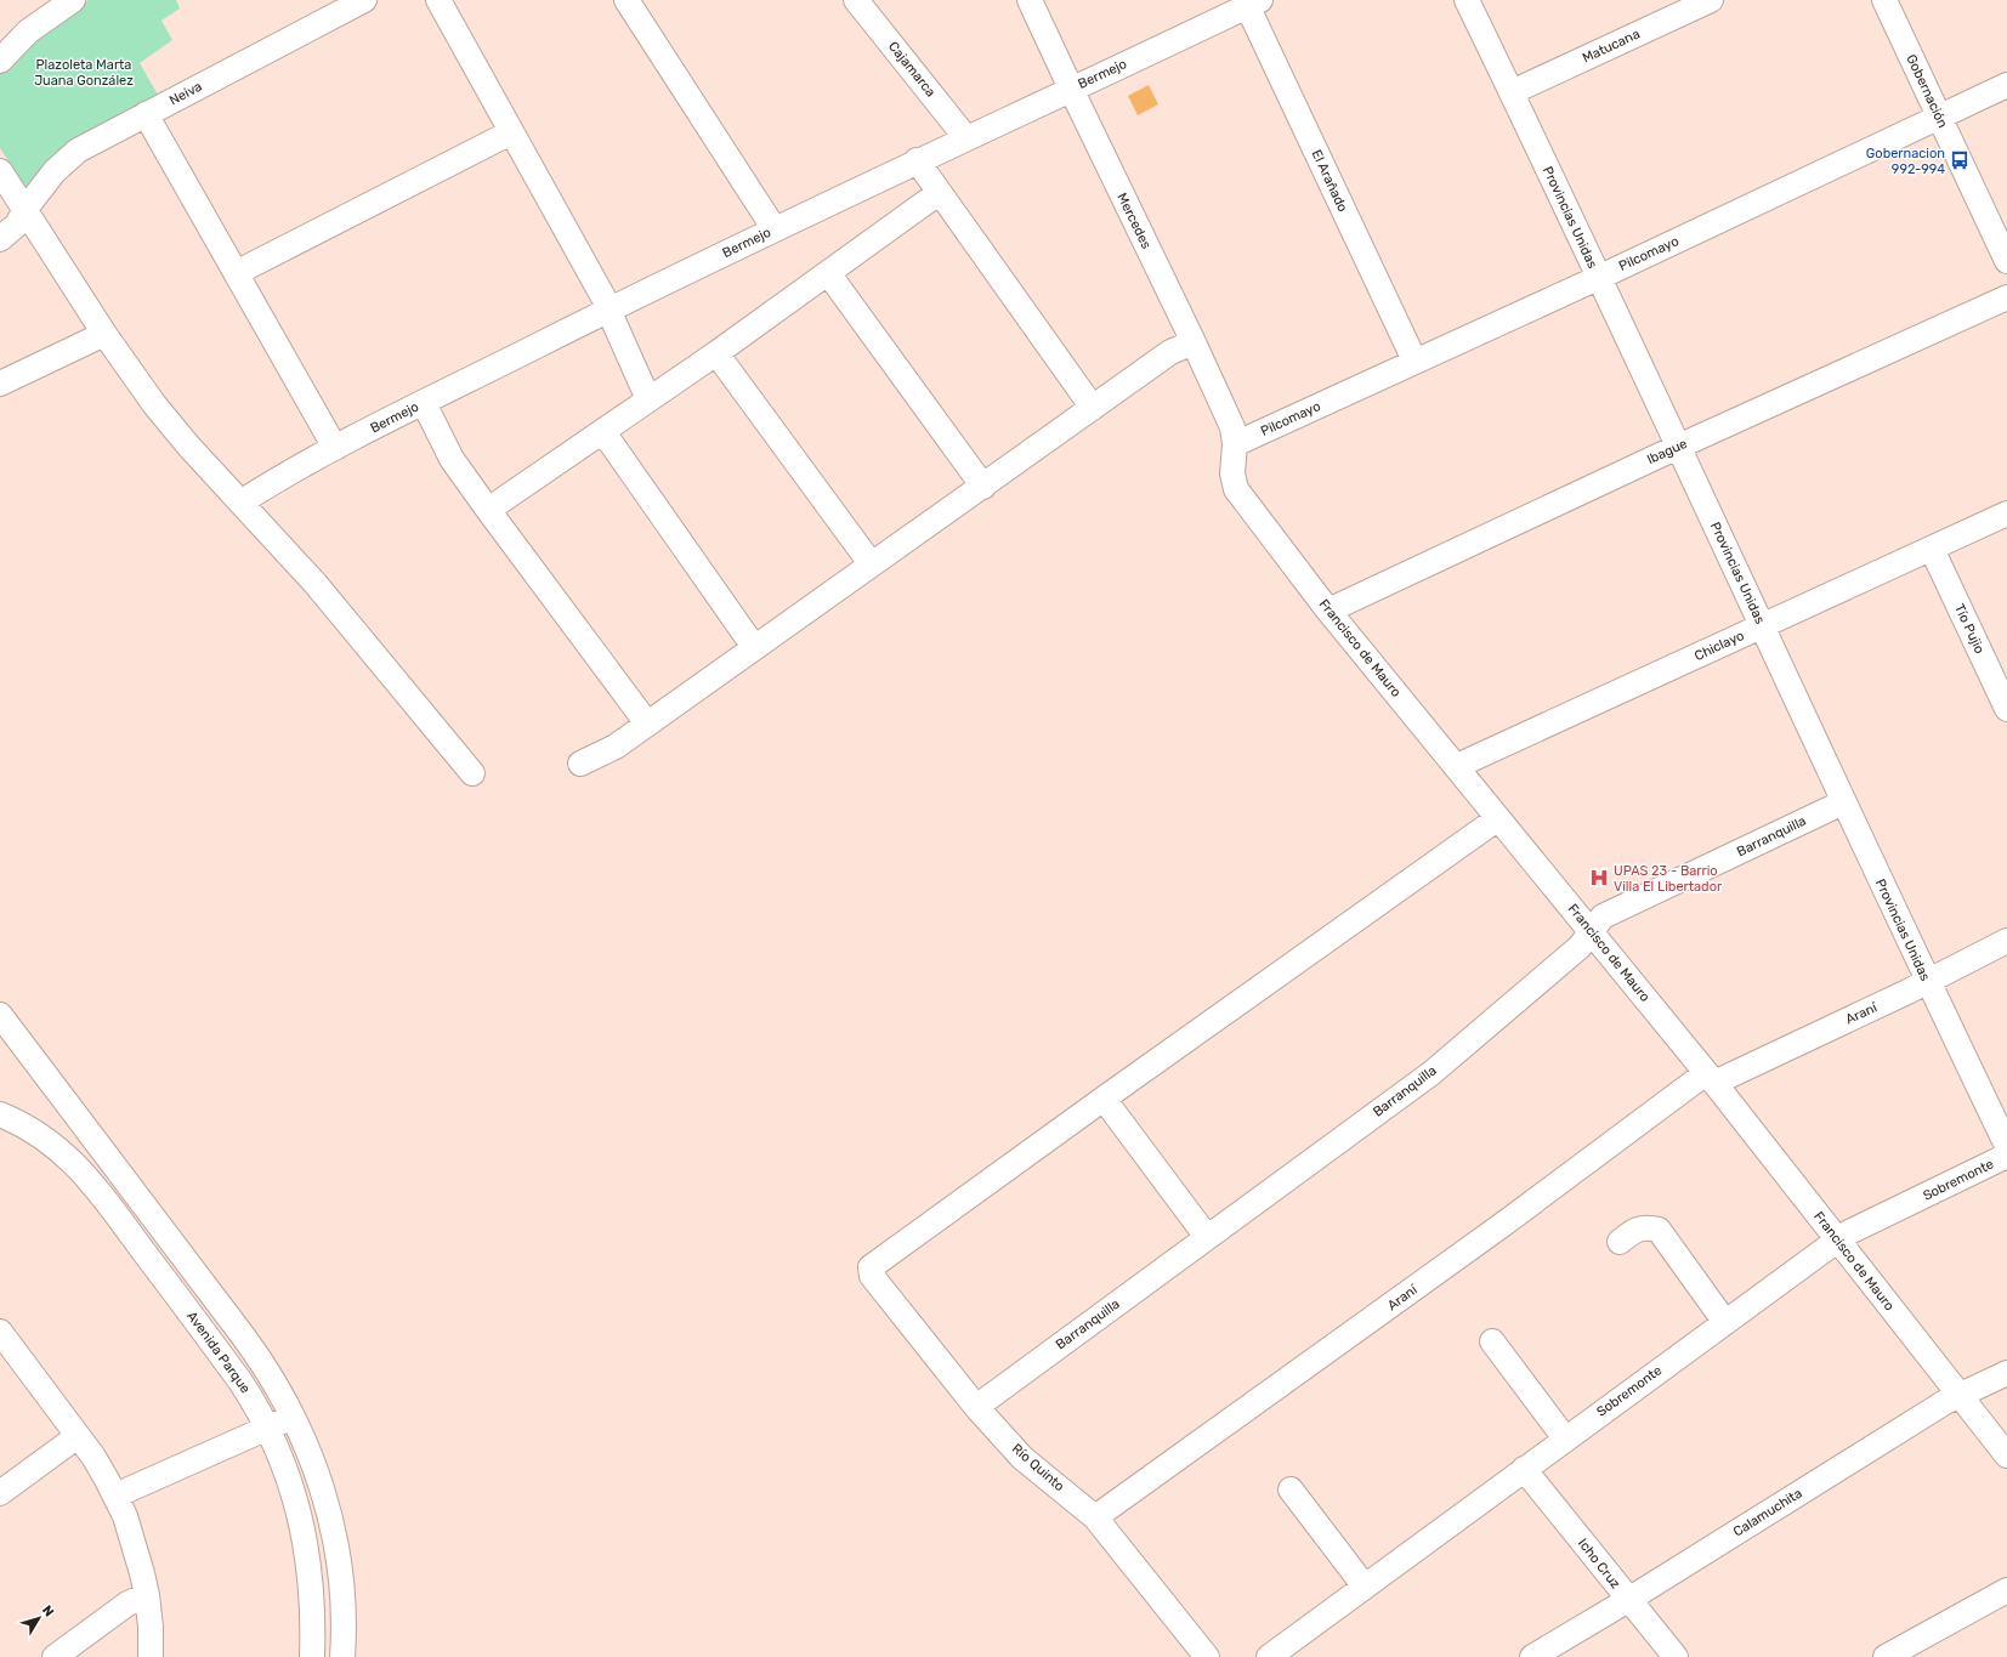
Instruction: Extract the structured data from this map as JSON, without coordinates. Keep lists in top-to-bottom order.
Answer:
{
  "streets": {
    "street": [
      "Matucana",
      "Cajamarca",
      "Bermejo",
      "Gobernación",
      "Neiva",
      "El Arañado",
      "Provincias Unidas",
      "Mercedes",
      "Pilcomayo",
      "Ibague",
      "Tío Pujio",
      "Chiclayo",
      "Francisco de Mauro",
      "Barranquilla",
      "Araní",
      "Sobremonte",
      "Avenida Parque",
      "Río Quinto",
      "Calamuchita",
      "Icho Cruz"
    ]
  },
  "crossings": [
    ["Matucana", "Provincias Unidas"],
    ["Cajamarca", "Bermejo"],
    ["Bermejo", "El Arañado"],
    ["Bermejo", "Mercedes"],
    ["Gobernación", "Pilcomayo"],
    ["El Arañado", "Pilcomayo"],
    ["Provincias Unidas", "Pilcomayo"],
    ["Provincias Unidas", "Ibague"],
    ["Provincias Unidas", "Chiclayo"],
    ["Provincias Unidas", "Barranquilla"],
    ["Provincias Unidas", "Araní"],
    ["Mercedes", "Pilcomayo"],
    ["Mercedes", "Francisco de Mauro"],
    ["Pilcomayo", "Francisco de Mauro"],
    ["Ibague", "Francisco de Mauro"],
    ["Tío Pujio", "Chiclayo"],
    ["Chiclayo", "Francisco de Mauro"],
    ["Francisco de Mauro", "Barranquilla"],
    ["Francisco de Mauro", "Araní"],
    ["Francisco de Mauro", "Sobremonte"],
    ["Francisco de Mauro", "Calamuchita"],
    ["Barranquilla", "Río Quinto"],
    ["Araní", "Río Quinto"],
    ["Sobremonte", "Icho Cruz"],
    ["Calamuchita", "Icho Cruz"]
  ],
  "parks": ["Plazoleta Marta Juana González"],
  "places": {
    "bus stop": ["Gobernacion 992-994"],
    "hospital": ["UPAS 23 - Barrio Villa El Libertador"]
  },
  "north": "top right"
}
